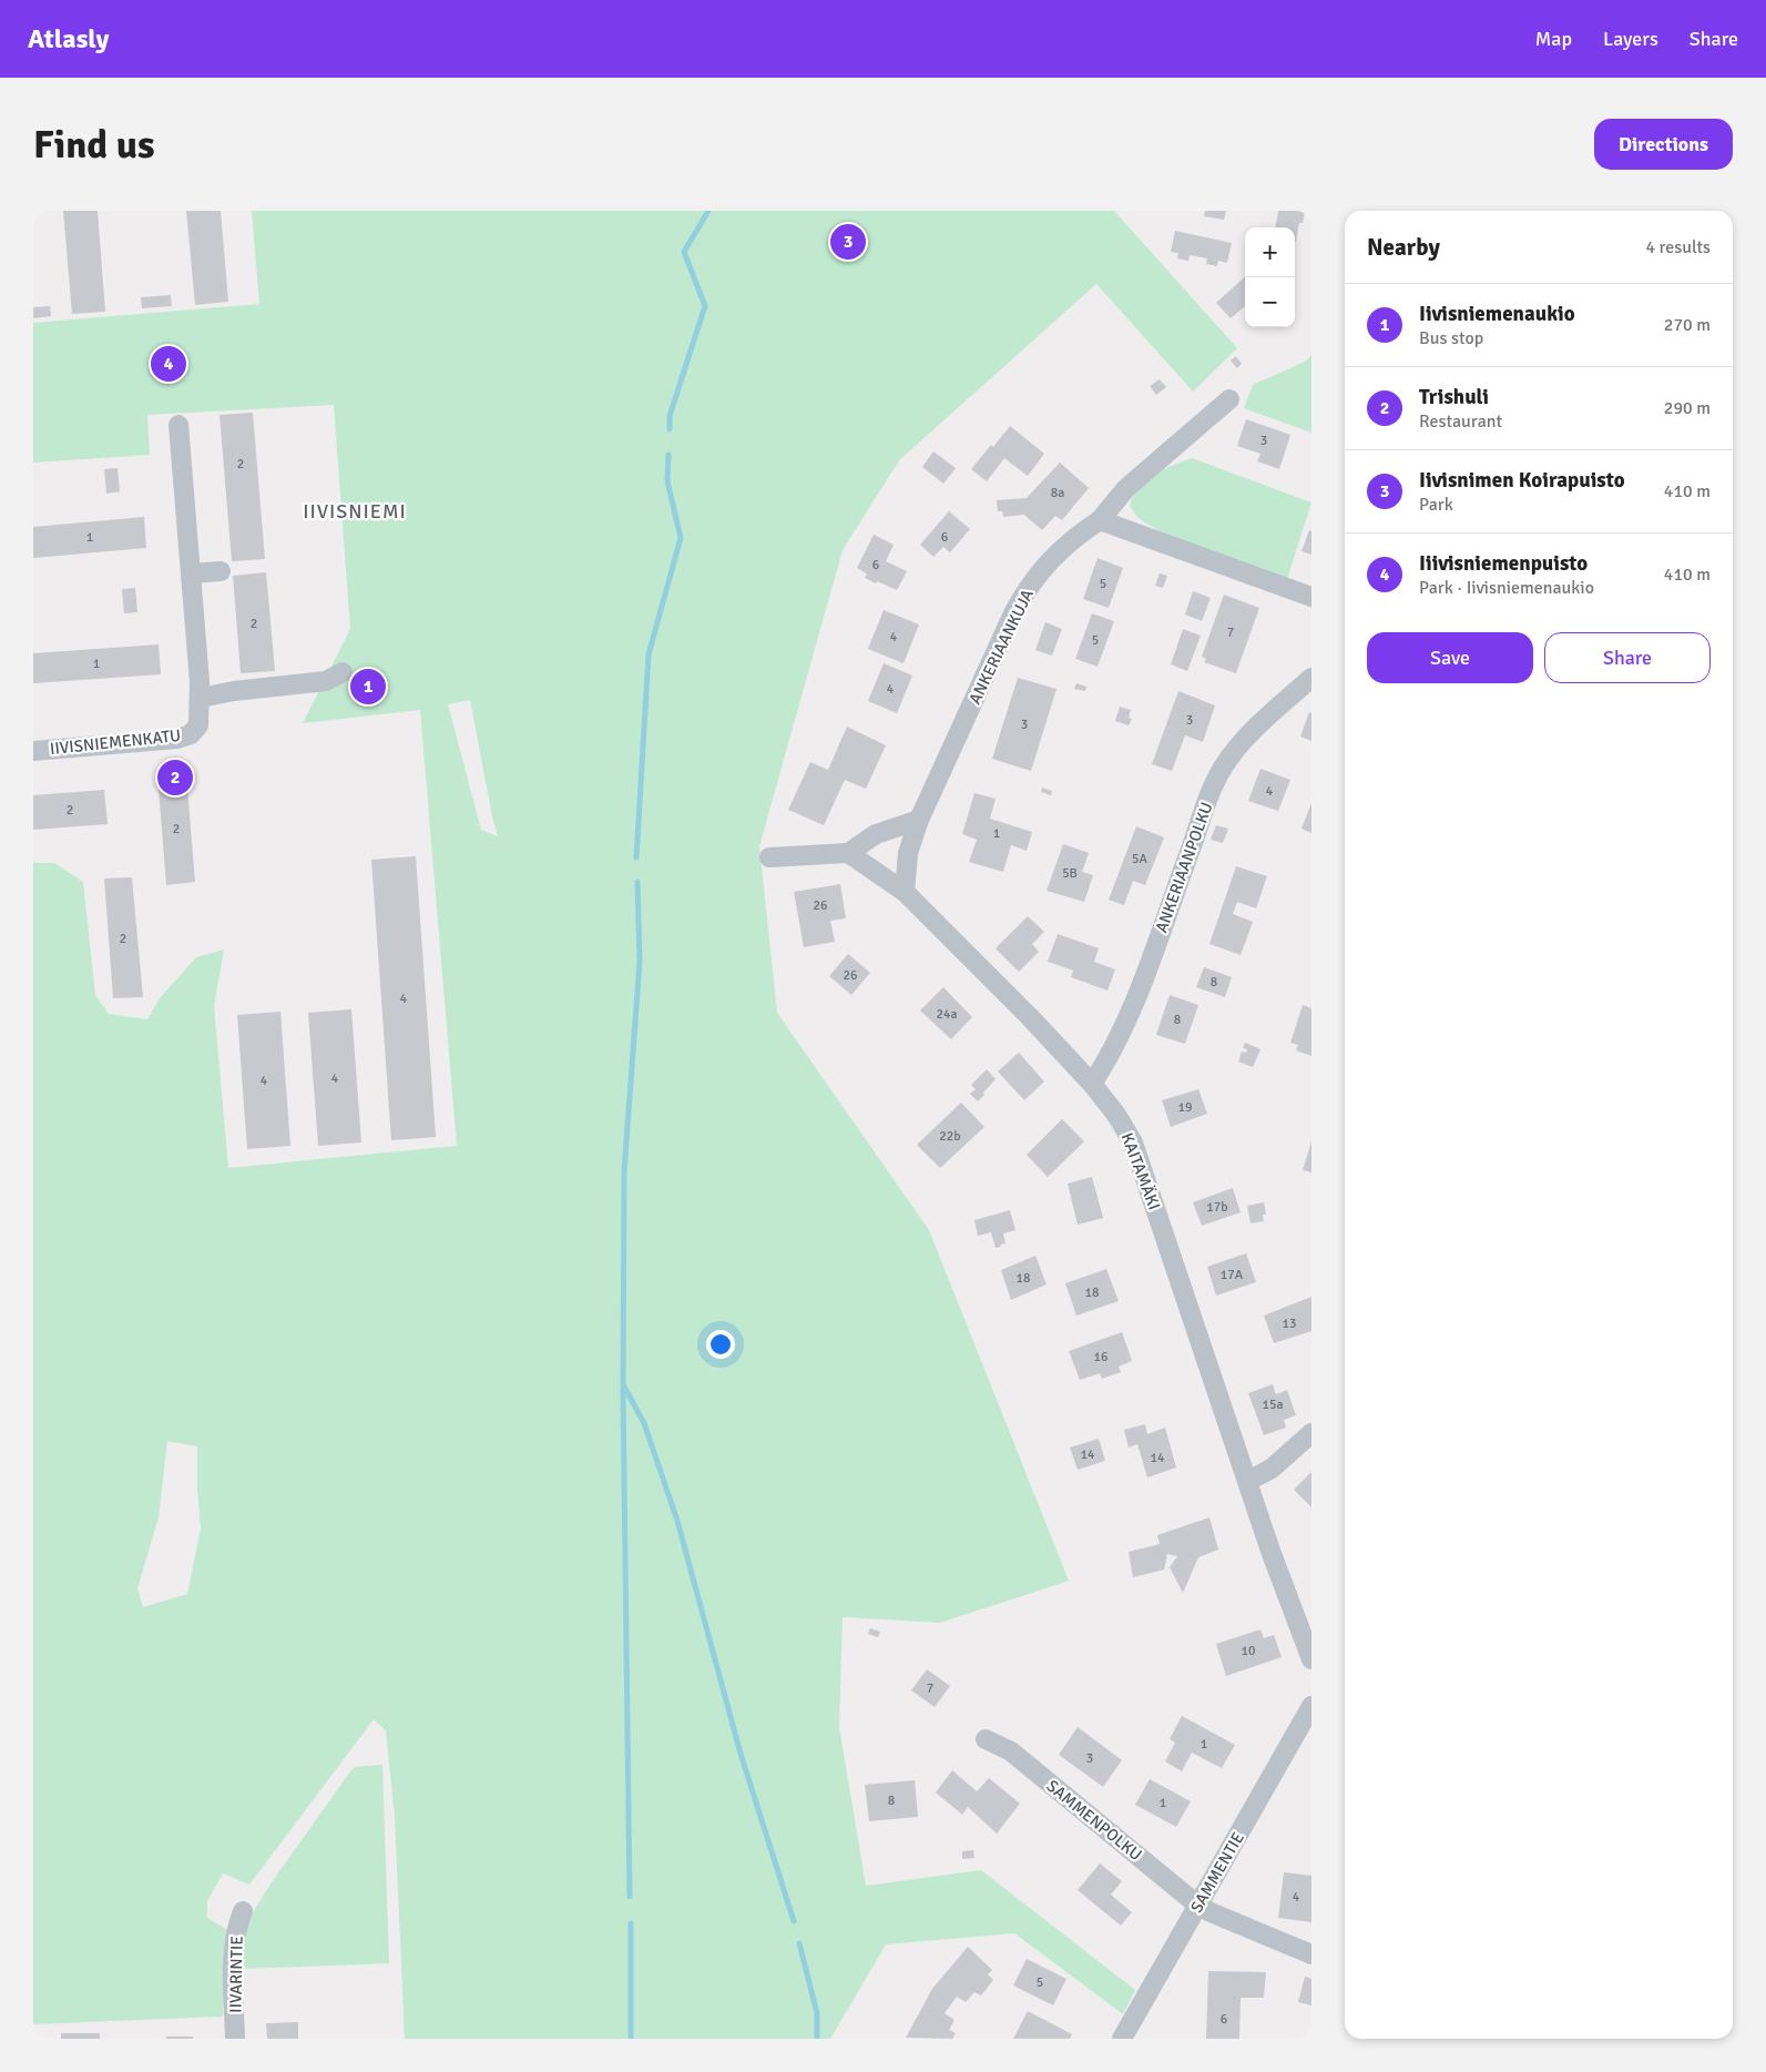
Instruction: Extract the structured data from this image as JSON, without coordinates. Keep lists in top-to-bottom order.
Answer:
{
  "streets": {
    "street": [
      "ANKERIAANKUJA",
      "IIVISNIEMENKATU",
      "ANKERIAANPOLKU",
      "KAITAMÄKI",
      "SAMMENPOLKU",
      "SAMMENTIE",
      "IIVARINTIE"
    ]
  },
  "crossings": [
    ["ANKERIAANKUJA", "KAITAMÄKI"],
    ["ANKERIAANPOLKU", "KAITAMÄKI"],
    ["SAMMENPOLKU", "SAMMENTIE"]
  ],
  "districts": ["IIVISNIEMI"],
  "house_numbers": [
    "3",
    "2",
    "8a",
    "1",
    "6",
    "6",
    "5",
    "2",
    "7",
    "4",
    "5",
    "1",
    "4",
    "3",
    "3",
    "4",
    "2",
    "2",
    "1",
    "5A",
    "5B",
    "26",
    "2",
    "26",
    "8",
    "4",
    "24a",
    "8",
    "4",
    "4",
    "19",
    "22b",
    "17b",
    "17A",
    "18",
    "18",
    "13",
    "16",
    "15a",
    "14",
    "14",
    "10",
    "7",
    "1",
    "3",
    "8",
    "1",
    "4",
    "5",
    "6"
  ],
  "page": {
    "header": "Atlasly",
    "nav": ["Map", "Layers", "Share"],
    "buttons": [
      "Directions",
      ["Save", "Share"]
    ],
    "title": "Find us",
    "heading": ["Nearby", "4 results"],
    "pins": [
      "3",
      "4",
      "1",
      "2"
    ],
    "map_buttons": ["+", "−"],
    "list": [
      {
        "mark": "1",
        "name": "Iivisniemenaukio",
        "note": "Bus stop",
        "value": "270 m"
      },
      {
        "mark": "2",
        "name": "Trishuli",
        "note": "Restaurant",
        "value": "290 m"
      },
      {
        "mark": "3",
        "name": "Iivisnimen Koirapuisto",
        "note": "Park",
        "value": "410 m"
      },
      {
        "mark": "4",
        "name": "Iiivisniemenpuisto",
        "note": "Park · Iivisniemenaukio",
        "value": "410 m"
      }
    ]
  }
}
